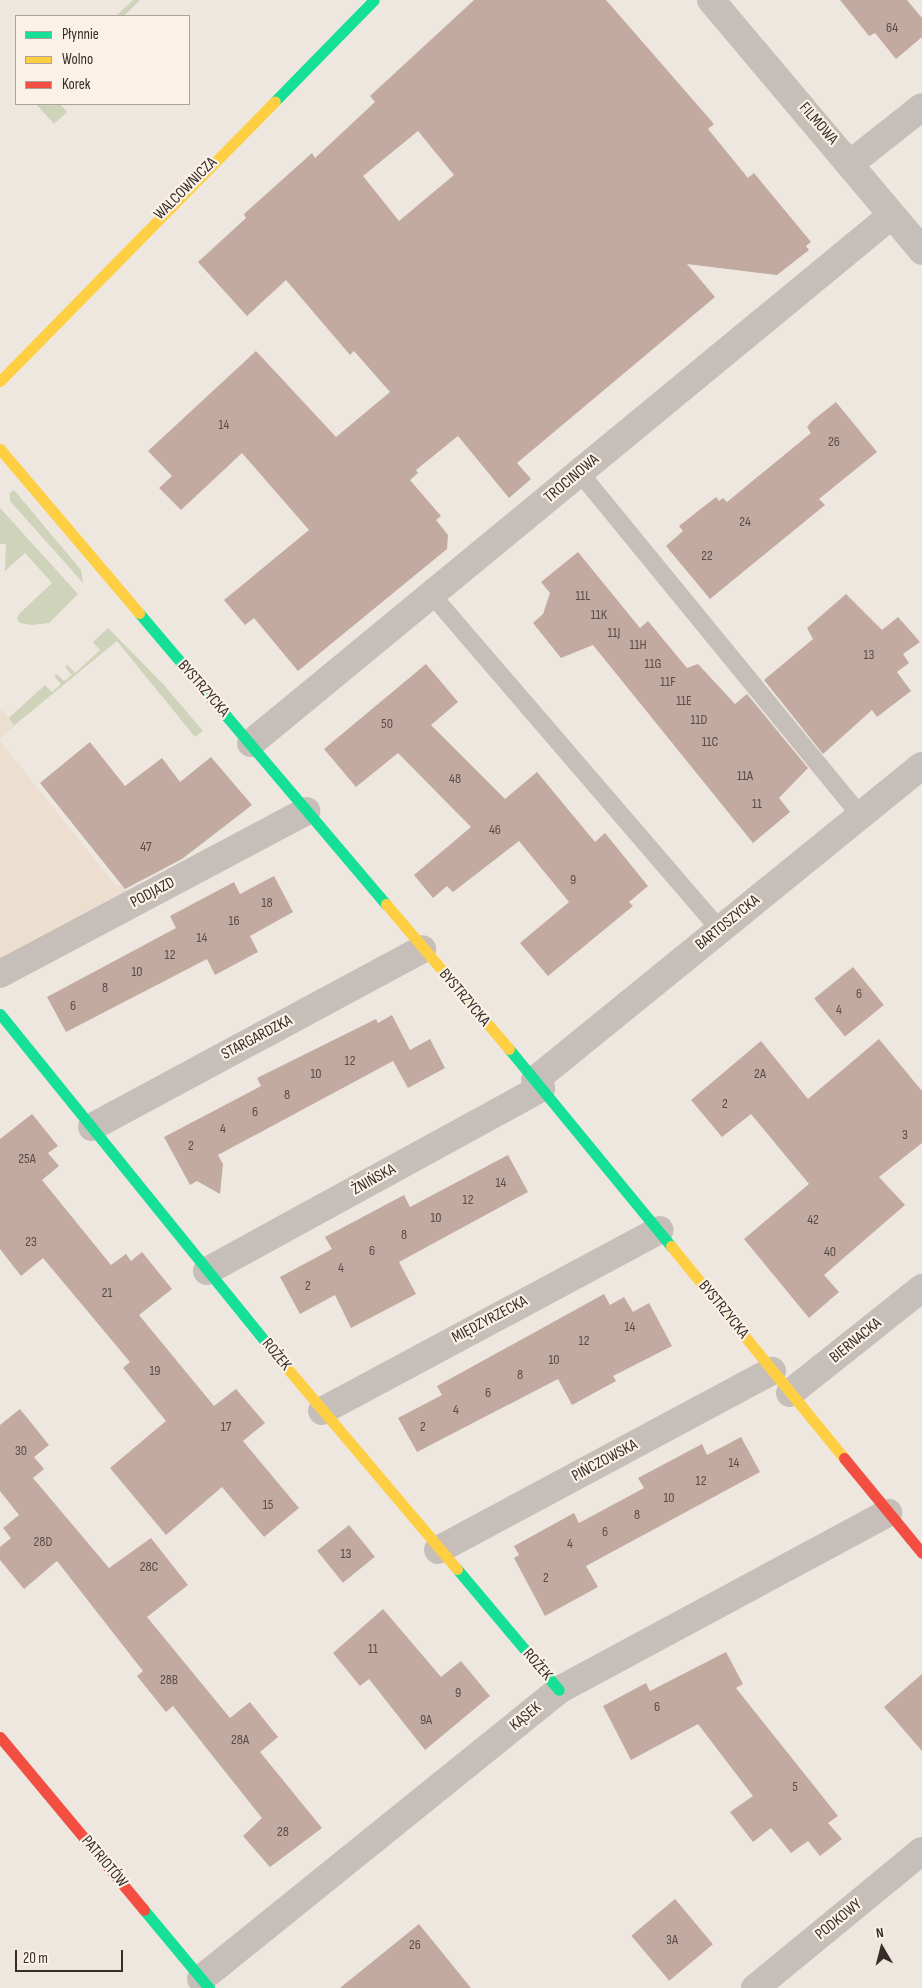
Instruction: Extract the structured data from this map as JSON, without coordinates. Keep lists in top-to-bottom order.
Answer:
{
  "streets": {
    "street": [
      "FILMOWA",
      "WALCOWNICZA",
      "TROCINOWA",
      "BYSTRZYCKA",
      "PODJAZD",
      "BARTOSZYCKA",
      "STARGARDZKA",
      "ŻNIŃSKA",
      "MIĘDZYRZECKA",
      "BIERNACKA",
      "ROŻEK",
      "PIŃCZOWSKA",
      "KĄSEK",
      "PATRIOTÓW",
      "PODKOWY"
    ]
  },
  "crossings": [
    ["FILMOWA", "TROCINOWA"],
    ["TROCINOWA", "BYSTRZYCKA"],
    ["BYSTRZYCKA", "PODJAZD"],
    ["BYSTRZYCKA", "BARTOSZYCKA"],
    ["BYSTRZYCKA", "STARGARDZKA"],
    ["BYSTRZYCKA", "ŻNIŃSKA"],
    ["BYSTRZYCKA", "MIĘDZYRZECKA"],
    ["BYSTRZYCKA", "BIERNACKA"],
    ["BYSTRZYCKA", "PIŃCZOWSKA"],
    ["BYSTRZYCKA", "KĄSEK"],
    ["BARTOSZYCKA", "ŻNIŃSKA"],
    ["STARGARDZKA", "ROŻEK"],
    ["ŻNIŃSKA", "ROŻEK"],
    ["MIĘDZYRZECKA", "ROŻEK"],
    ["ROŻEK", "PIŃCZOWSKA"],
    ["ROŻEK", "KĄSEK"],
    ["KĄSEK", "PATRIOTÓW"]
  ],
  "house_numbers": [
    "64",
    "14",
    "26",
    "24",
    "22",
    "11L",
    "11K",
    "11J",
    "11H",
    "13",
    "11G",
    "11F",
    "11E",
    "11D",
    "50",
    "11C",
    "11A",
    "48",
    "11",
    "46",
    "47",
    "9",
    "18",
    "16",
    "14",
    "12",
    "10",
    "8",
    "6",
    "6",
    "4",
    "12",
    "10",
    "2A",
    "8",
    "2",
    "6",
    "4",
    "3",
    "2",
    "25A",
    "14",
    "12",
    "10",
    "42",
    "8",
    "23",
    "6",
    "40",
    "4",
    "2",
    "21",
    "14",
    "12",
    "10",
    "19",
    "8",
    "6",
    "4",
    "17",
    "2",
    "30",
    "14",
    "12",
    "10",
    "15",
    "8",
    "6",
    "28D",
    "4",
    "13",
    "28C",
    "2",
    "11",
    "28B",
    "9",
    "6",
    "9A",
    "28A",
    "5",
    "28",
    "3A",
    "26"
  ],
  "legend": ["Płynnie", "Wolno", "Korek"],
  "scale_bar": "20 m",
  "north": "top"
}
